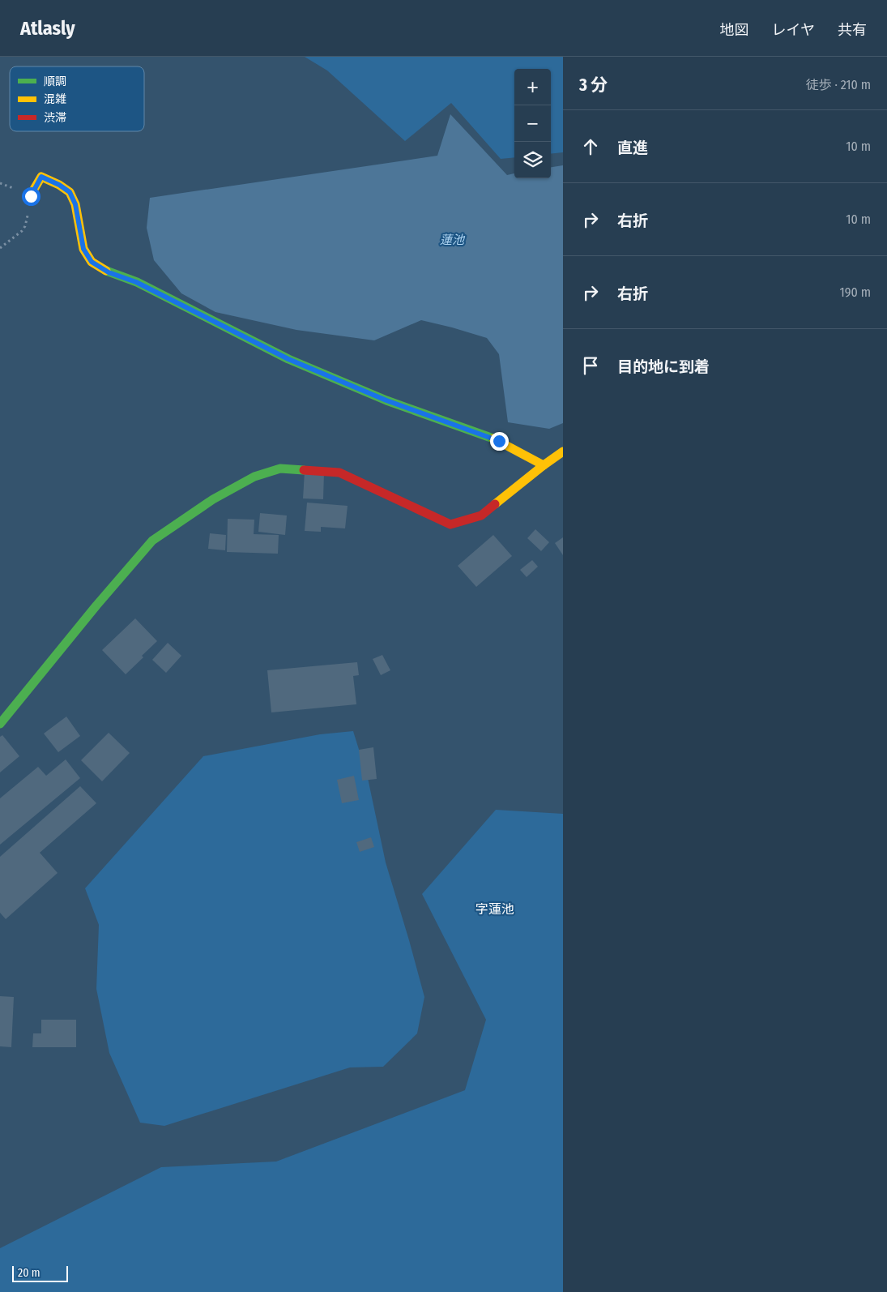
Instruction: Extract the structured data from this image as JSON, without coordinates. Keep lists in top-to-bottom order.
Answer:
{
  "districts": ["字蓮池"],
  "water": ["蓮池"],
  "legend": ["順調", "混雑", "渋滞"],
  "scale_bar": "20 m",
  "page": {
    "header": "Atlasly",
    "nav": ["地図", "レイヤ", "共有"],
    "heading": ["3 分", "徒歩 · 210 m"],
    "map_buttons": ["+", "−"],
    "list": [
      ["直進", "10 m"],
      ["右折", "10 m"],
      ["右折", "190 m"],
      "目的地に到着"
    ],
    "scale": "20 m"
  }
}
